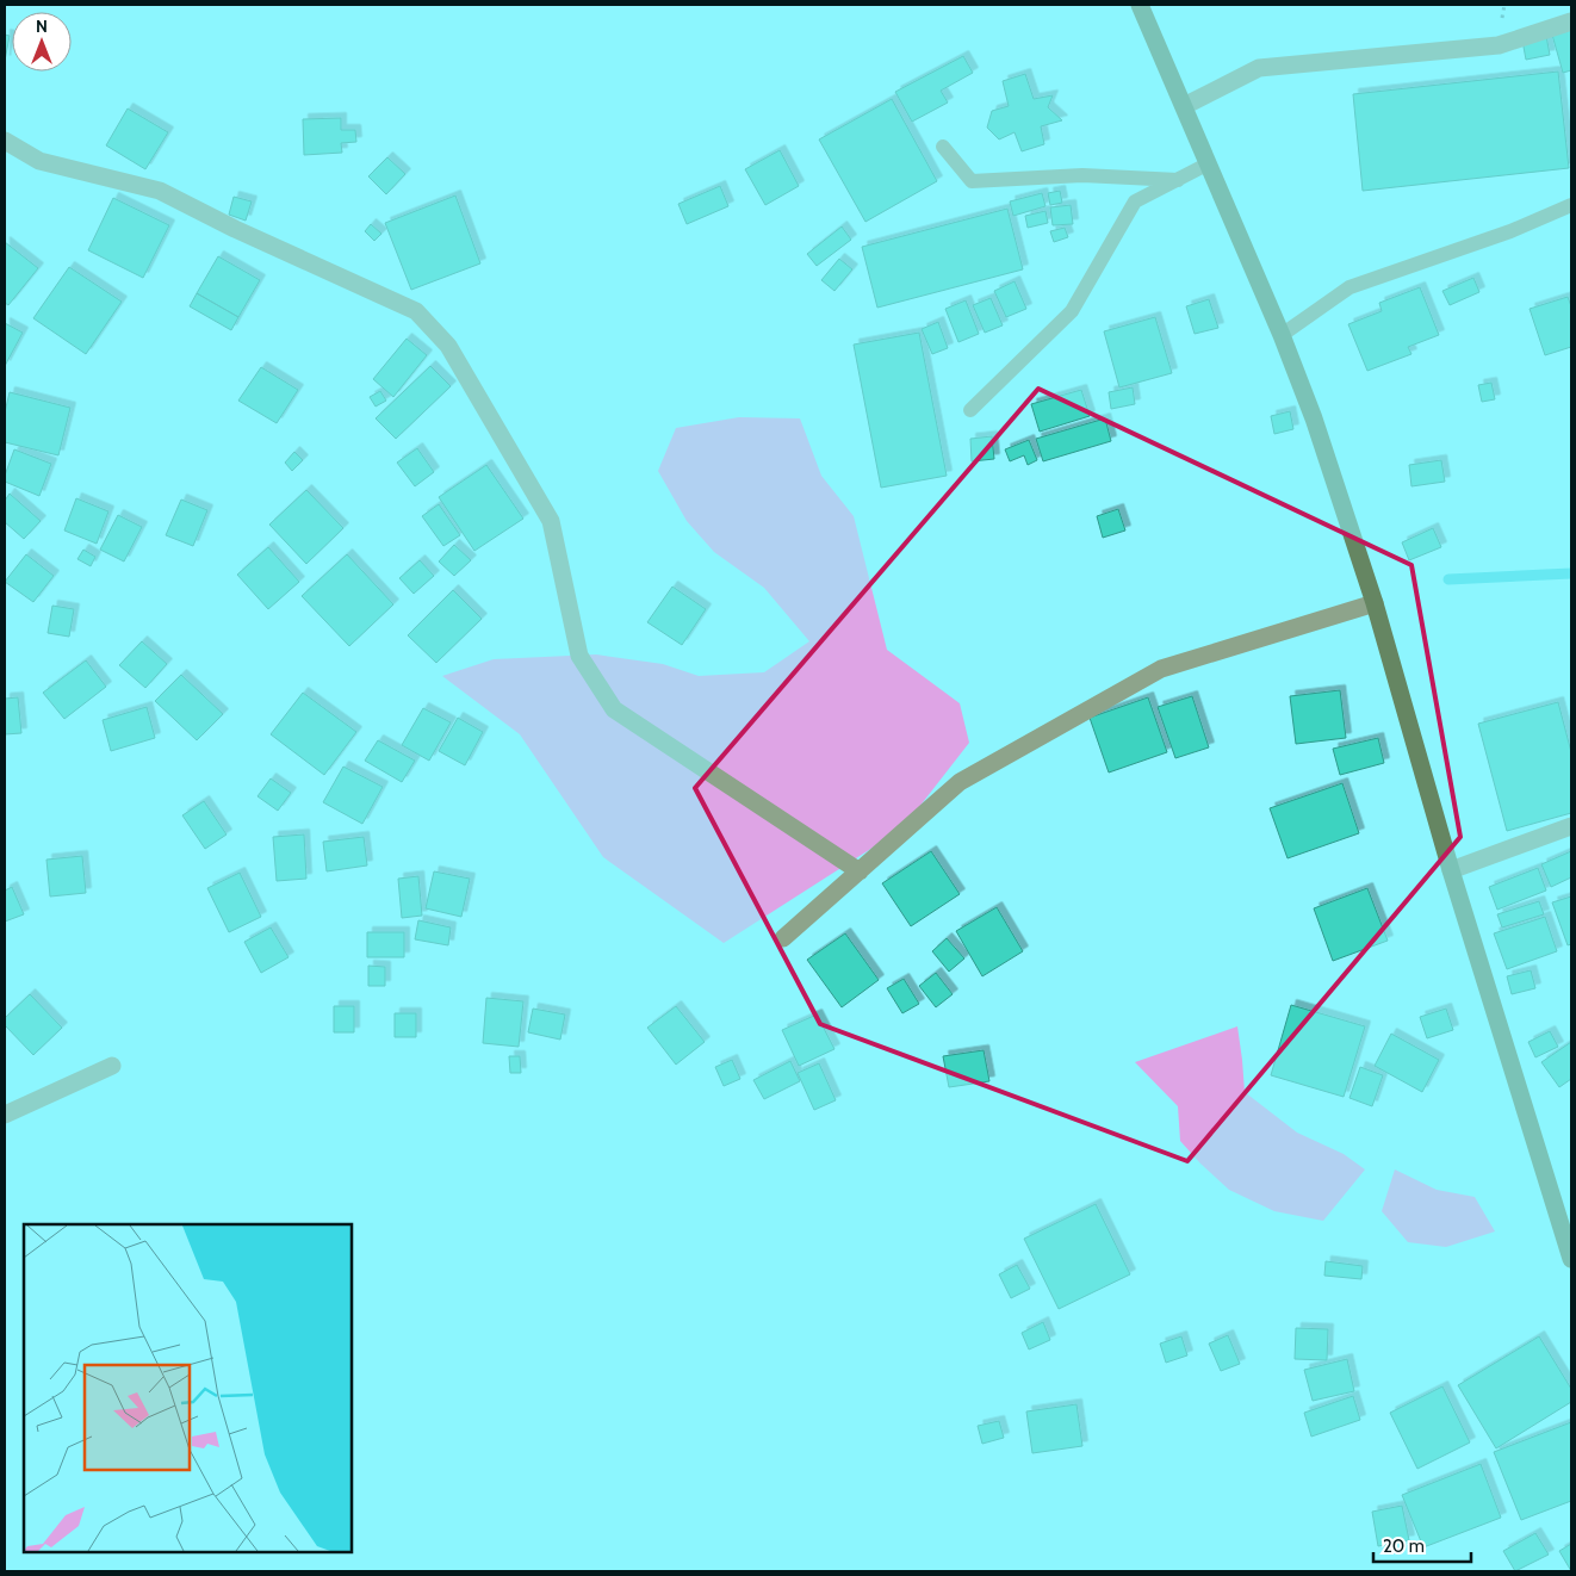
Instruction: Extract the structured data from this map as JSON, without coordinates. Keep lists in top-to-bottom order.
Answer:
{
  "scale_bar": "20 m",
  "north": "top"
}
